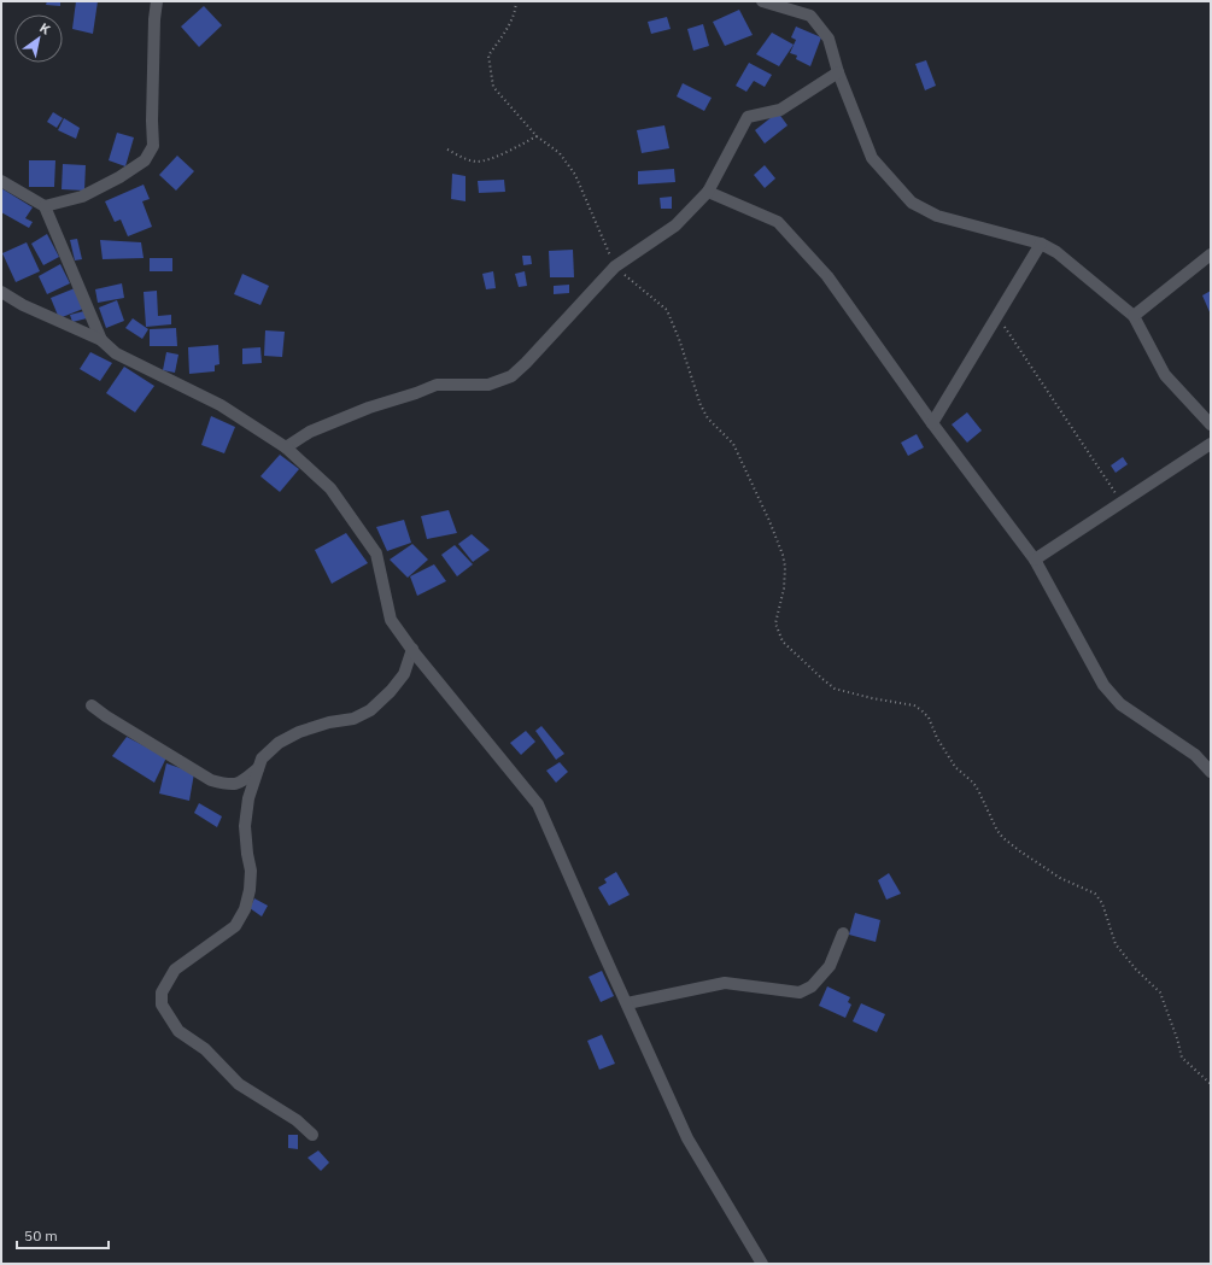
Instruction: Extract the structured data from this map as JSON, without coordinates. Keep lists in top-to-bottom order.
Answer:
{
  "scale_bar": "50 m",
  "north": "top right"
}
